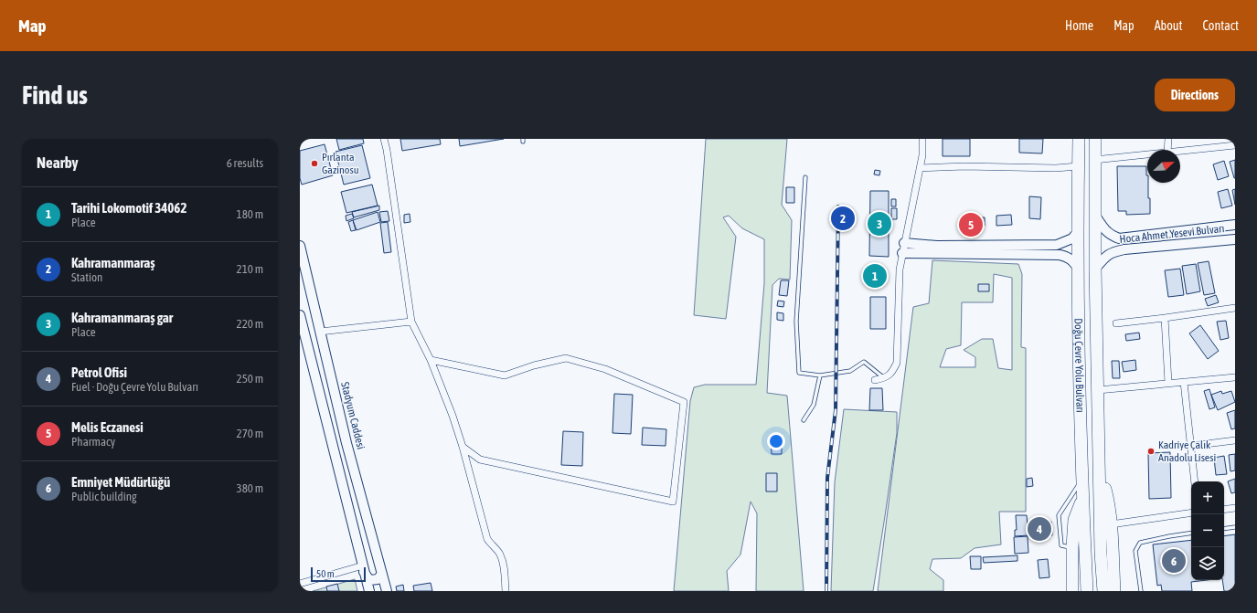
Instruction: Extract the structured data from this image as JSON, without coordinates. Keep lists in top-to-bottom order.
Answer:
{
  "streets": {
    "highway": ["Doğu Çevre Yolu Bulvarı"],
    "main road": ["Hoca Ahmet Yesevi Bulvarı", "Stadyum Caddesi"]
  },
  "crossings": [
    ["Hoca Ahmet Yesevi Bulvarı", "Doğu Çevre Yolu Bulvarı"]
  ],
  "places": ["Pırlanta Gazinosu", "Kadriye Çalık Anadolu Lisesi"],
  "scale_bar": "50 m",
  "north": "top right",
  "page": {
    "header": "Map",
    "nav": [
      "Home",
      "Map",
      "About",
      "Contact"
    ],
    "buttons": "Directions",
    "title": "Find us",
    "heading": ["Nearby", "6 results"],
    "list": [
      {
        "mark": "1",
        "name": "Tarihi Lokomotif 34062",
        "note": "Place",
        "value": "180 m"
      },
      {
        "mark": "2",
        "name": "Kahramanmaraş",
        "note": "Station",
        "value": "210 m"
      },
      {
        "mark": "3",
        "name": "Kahramanmaraş gar",
        "note": "Place",
        "value": "220 m"
      },
      {
        "mark": "4",
        "name": "Petrol Ofisi",
        "note": "Fuel · Doğu Çevre Yolu Bulvarı",
        "value": "250 m"
      },
      {
        "mark": "5",
        "name": "Melis Eczanesi",
        "note": "Pharmacy",
        "value": "270 m"
      },
      {
        "mark": "6",
        "name": "Emniyet Müdürlüğü",
        "note": "Public building",
        "value": "380 m"
      }
    ],
    "pins": [
      "2",
      "3",
      "5",
      "1",
      "4",
      "6"
    ],
    "map_buttons": ["+", "−"],
    "scale": "50 m"
  }
}
